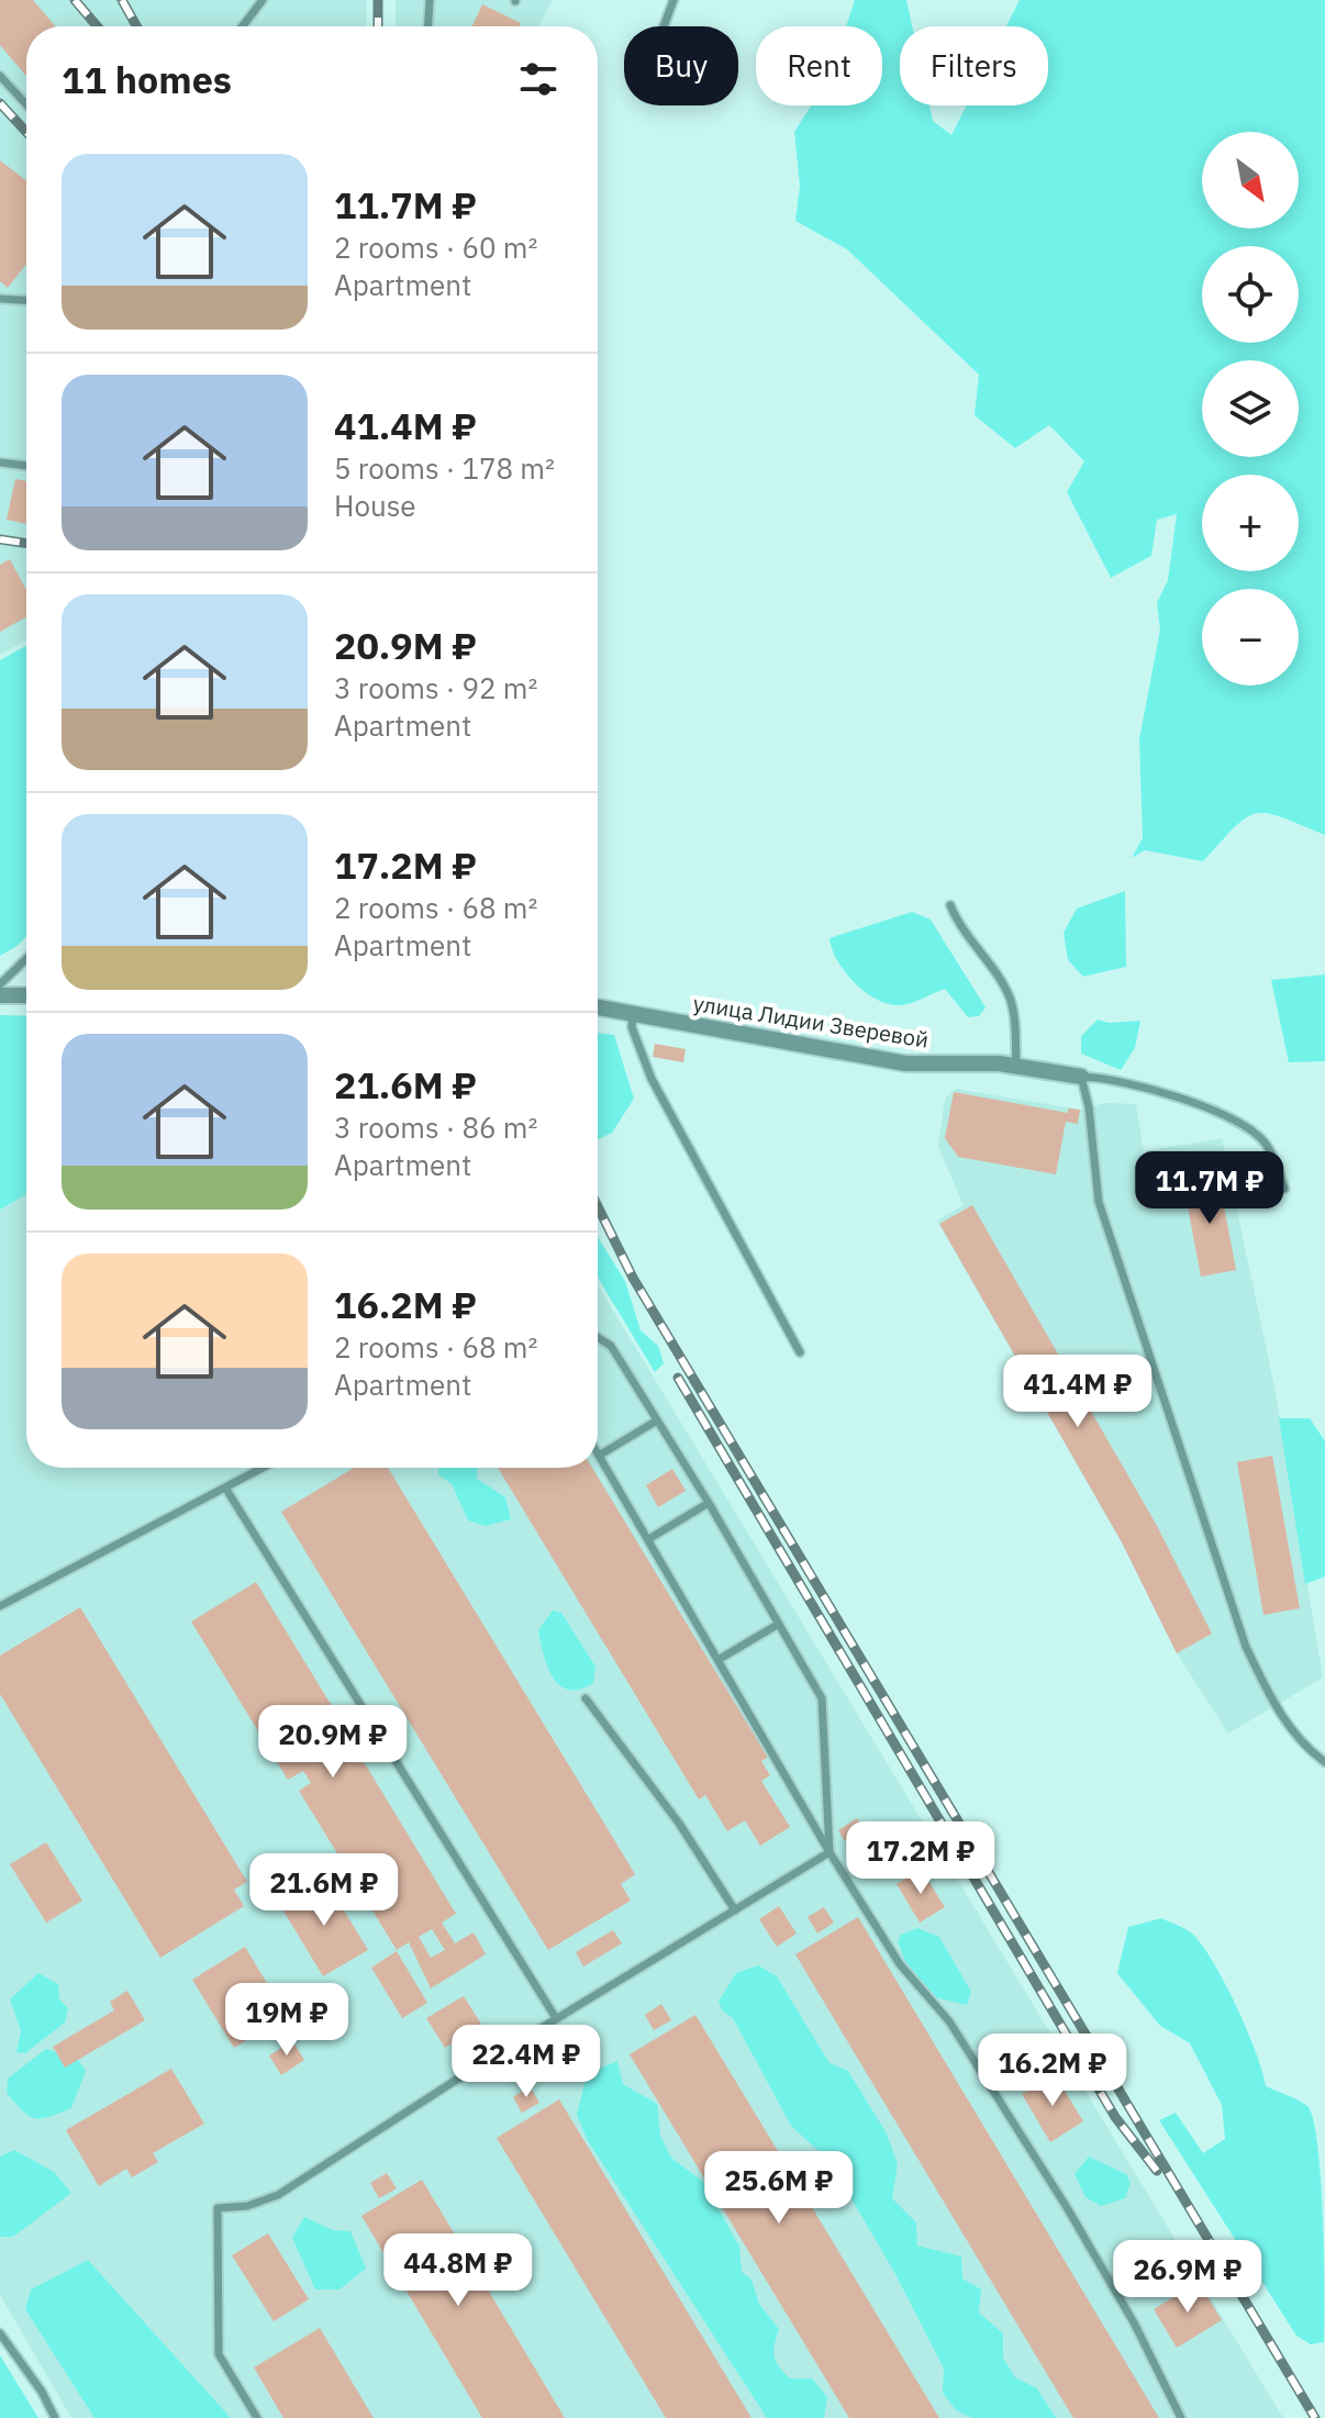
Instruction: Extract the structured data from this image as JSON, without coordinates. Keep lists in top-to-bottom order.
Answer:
{
  "streets": {
    "street": ["улица Лидии Зверевой"]
  },
  "north": "bottom right",
  "page": {
    "chip": ["Buy", "Rent", "Filters"],
    "heading": "11 homes",
    "map_buttons": ["+", "−"],
    "list": [
      {
        "name": "11.7M ₽",
        "note": "2 rooms · 60 m² · Apartment"
      },
      {
        "name": "41.4M ₽",
        "note": "5 rooms · 178 m² · House"
      },
      {
        "name": "20.9M ₽",
        "note": "3 rooms · 92 m² · Apartment"
      },
      {
        "name": "17.2M ₽",
        "note": "2 rooms · 68 m² · Apartment"
      },
      {
        "name": "21.6M ₽",
        "note": "3 rooms · 86 m² · Apartment"
      },
      {
        "name": "16.2M ₽",
        "note": "2 rooms · 68 m² · Apartment"
      }
    ],
    "price": [
      "11.7M ₽",
      "41.4M ₽",
      "20.9M ₽",
      "17.2M ₽",
      "21.6M ₽",
      "19M ₽",
      "22.4M ₽",
      "16.2M ₽",
      "25.6M ₽",
      "44.8M ₽",
      "26.9M ₽"
    ]
  }
}
